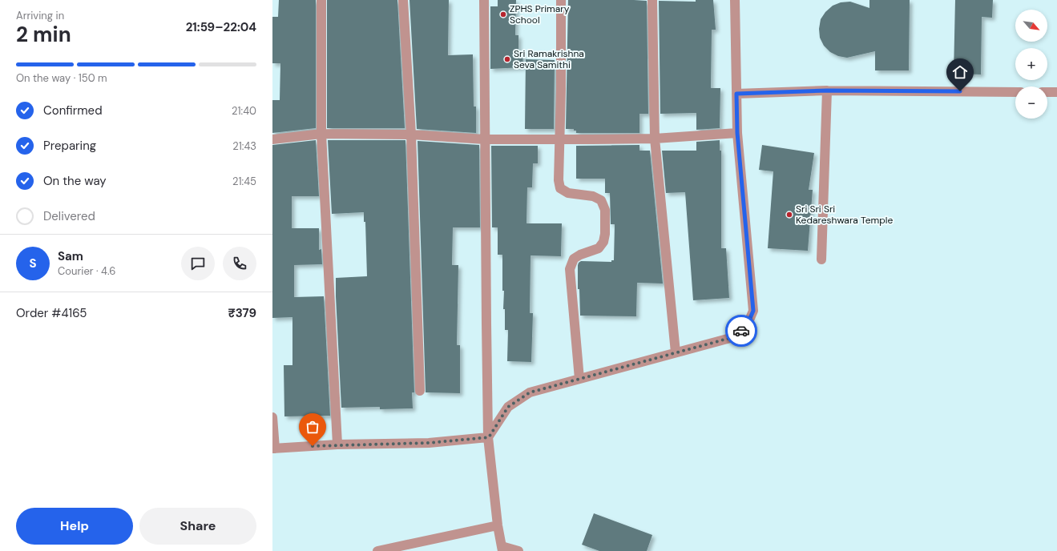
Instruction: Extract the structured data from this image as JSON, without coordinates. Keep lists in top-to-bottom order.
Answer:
{
  "places": ["ZPHS Primary School", "Sri Ramakrishna Seva Samithi", "Sri Sri Sri Kedareshwara Temple"],
  "north": "bottom right",
  "page": {
    "heading": ["2 min", "Arriving in", "21:59–22:04"],
    "panel": [
      "Sam",
      "Courier · 4.6",
      "Order #4165",
      "₹379"
    ],
    "map_buttons": ["+", "−"],
    "bar": "On the way · 150 m",
    "list": [
      ["Confirmed", "21:40"],
      ["Preparing", "21:43"],
      ["On the way", "21:45"],
      "Delivered"
    ],
    "round": "S",
    "buttons": ["Help", "Share"]
  }
}
